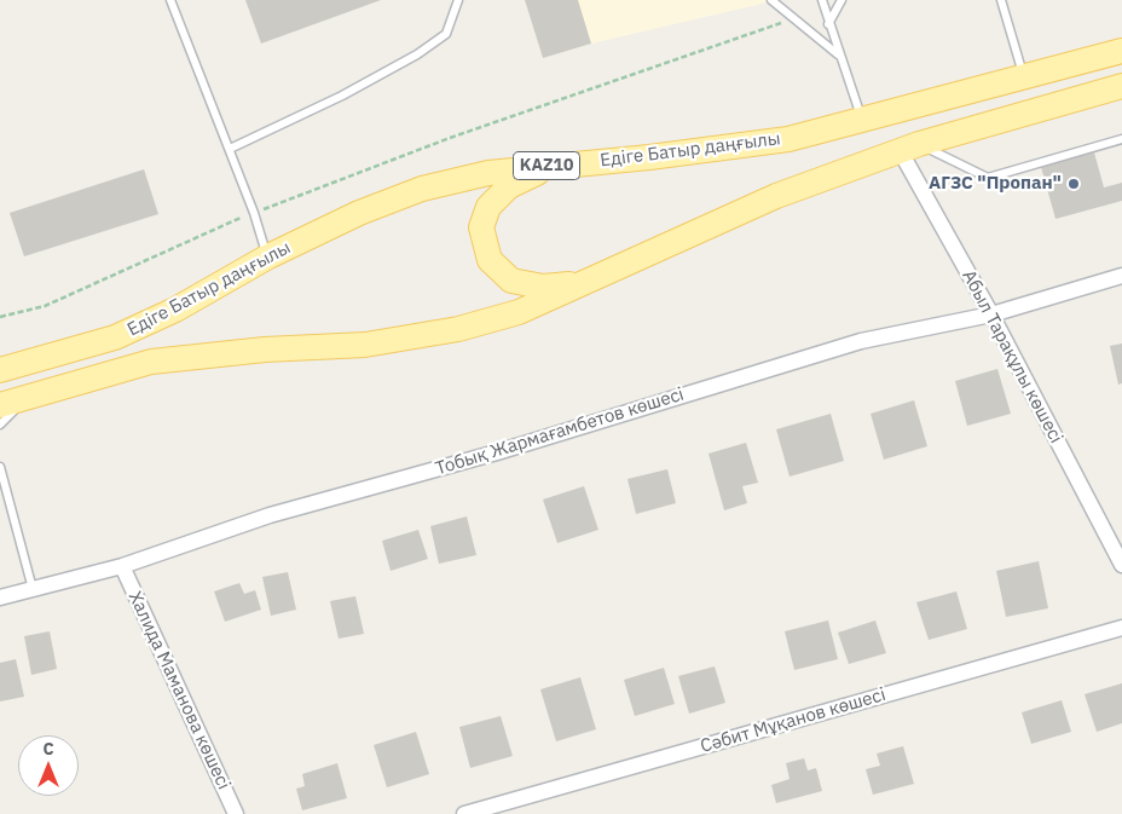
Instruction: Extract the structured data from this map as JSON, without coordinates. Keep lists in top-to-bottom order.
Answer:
{
  "streets": {
    "main road": ["Едіге Батыр даңғылы", "KAZ10"],
    "street": [
      "Абыл Тарақұлы көшесі",
      "Тобық Жармағамбетов көшесі",
      "Халида Маманова көшесі",
      "Сәбит Мұқанов көшесі"
    ]
  },
  "crossings": [
    ["Едіге Батыр даңғылы", "Абыл Тарақұлы көшесі"],
    ["Абыл Тарақұлы көшесі", "Тобық Жармағамбетов көшесі"],
    ["Тобық Жармағамбетов көшесі", "Халида Маманова көшесі"]
  ],
  "places": ["АГЗС \"Пропан\""],
  "north": "top"
}
